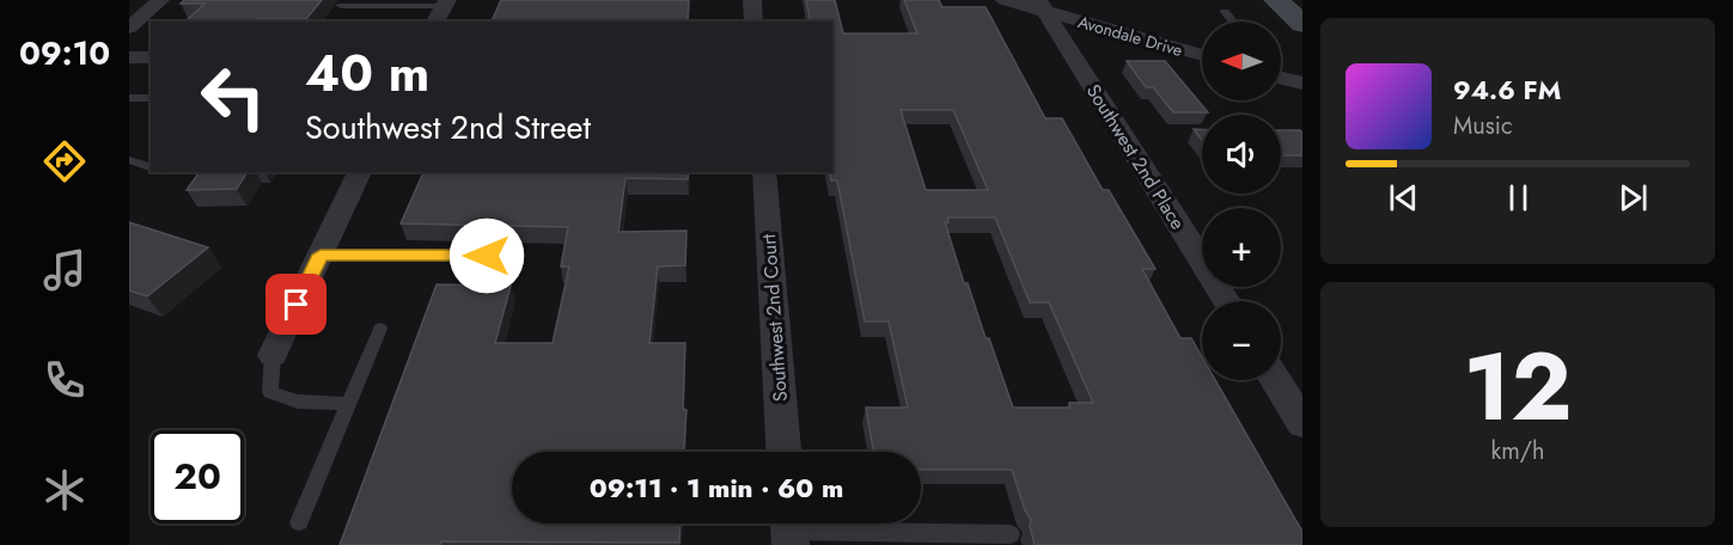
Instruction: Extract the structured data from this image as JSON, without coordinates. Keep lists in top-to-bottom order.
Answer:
{
  "streets": {
    "street": ["Avondale Drive", "Southwest 2nd Place", "Southwest 2nd Court"]
  },
  "crossings": [
    ["Avondale Drive", "Southwest 2nd Place"]
  ],
  "north": "left",
  "page": {
    "tabs": "09:10",
    "map_buttons": ["+", "−"],
    "turn": ["40 m", "Southwest 2nd Street"],
    "song": ["94.6 FM", "Music"],
    "tile": ["12", "km/h"],
    "limit": "20",
    "trip": "09:11 · 1 min · 60 m"
  }
}
